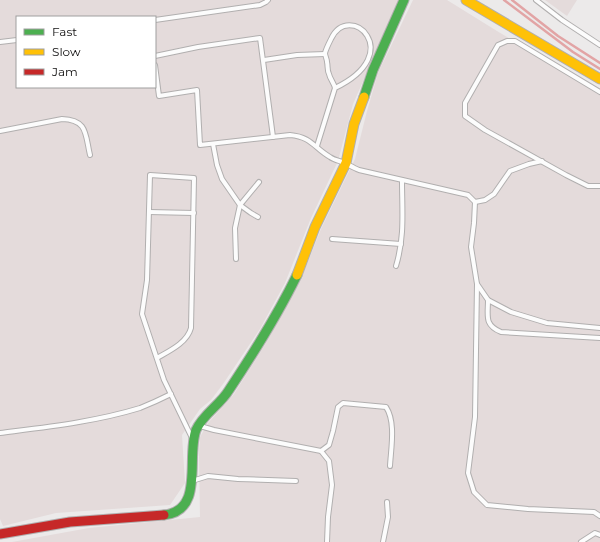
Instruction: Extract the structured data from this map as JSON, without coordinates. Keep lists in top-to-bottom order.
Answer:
{
  "legend": ["Fast", "Slow", "Jam"]
}
